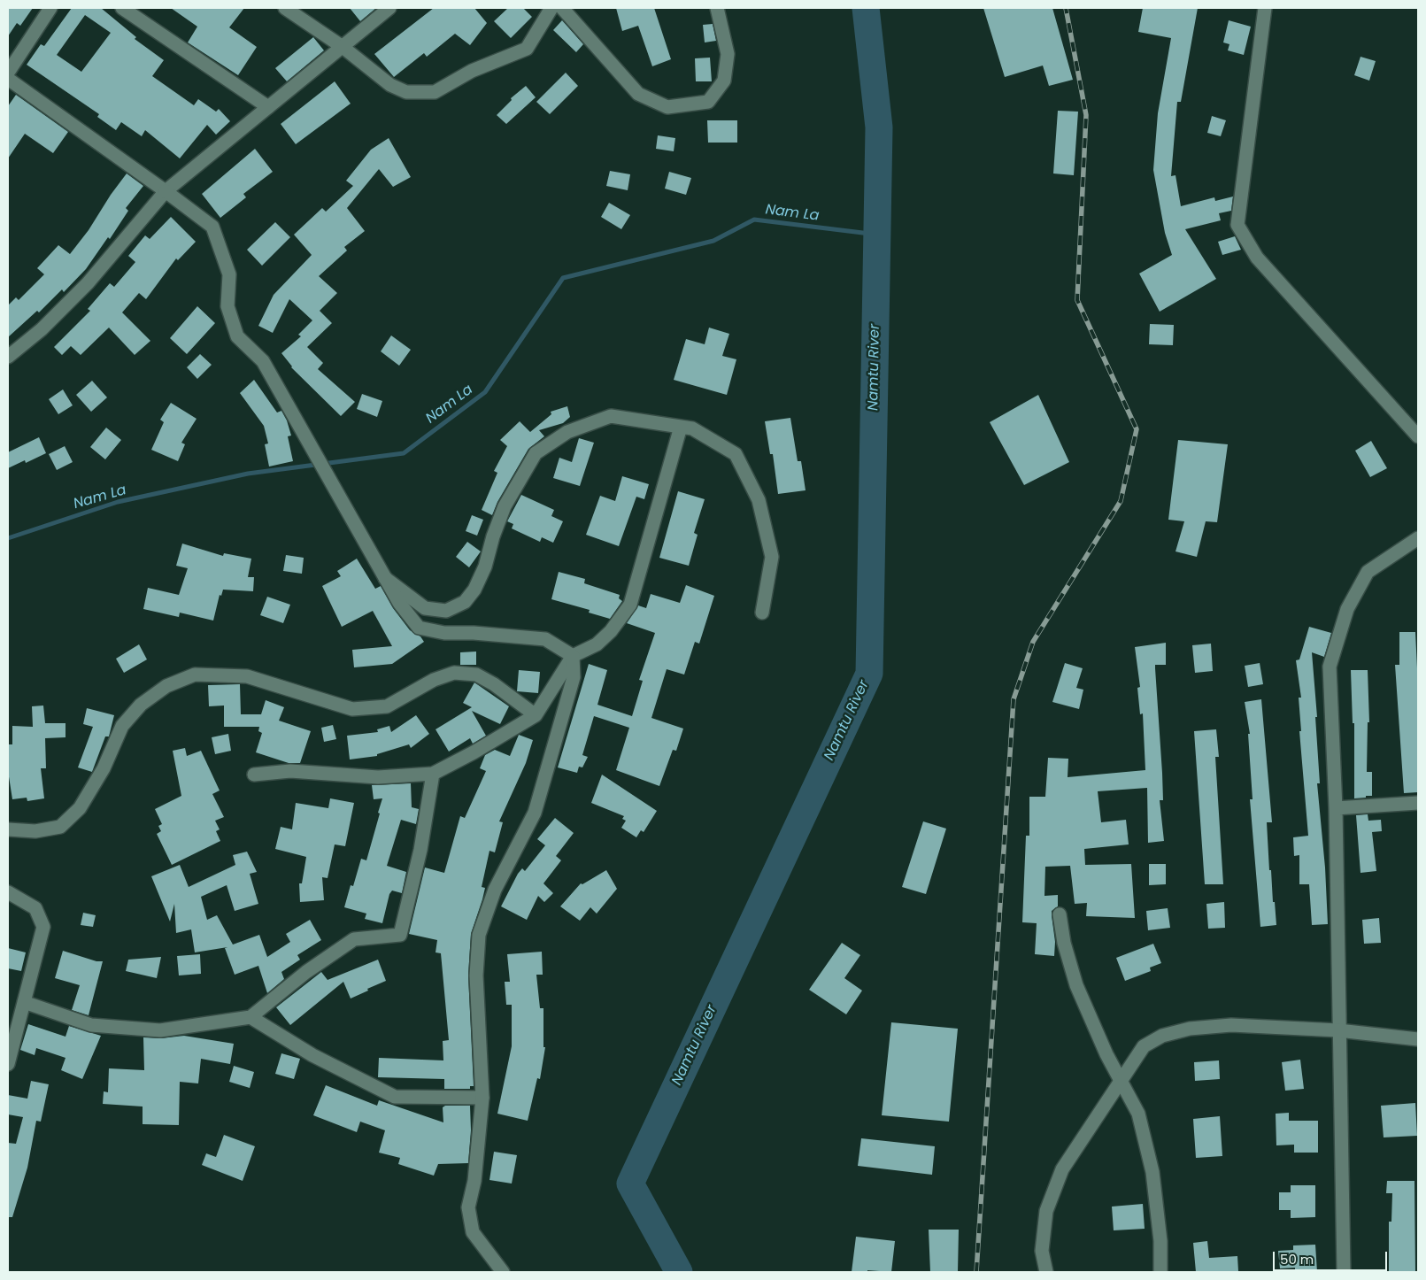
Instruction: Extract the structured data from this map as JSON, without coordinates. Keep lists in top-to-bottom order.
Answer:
{
  "water": ["Nam La", "Namtu River"],
  "scale_bar": "50 m"
}
